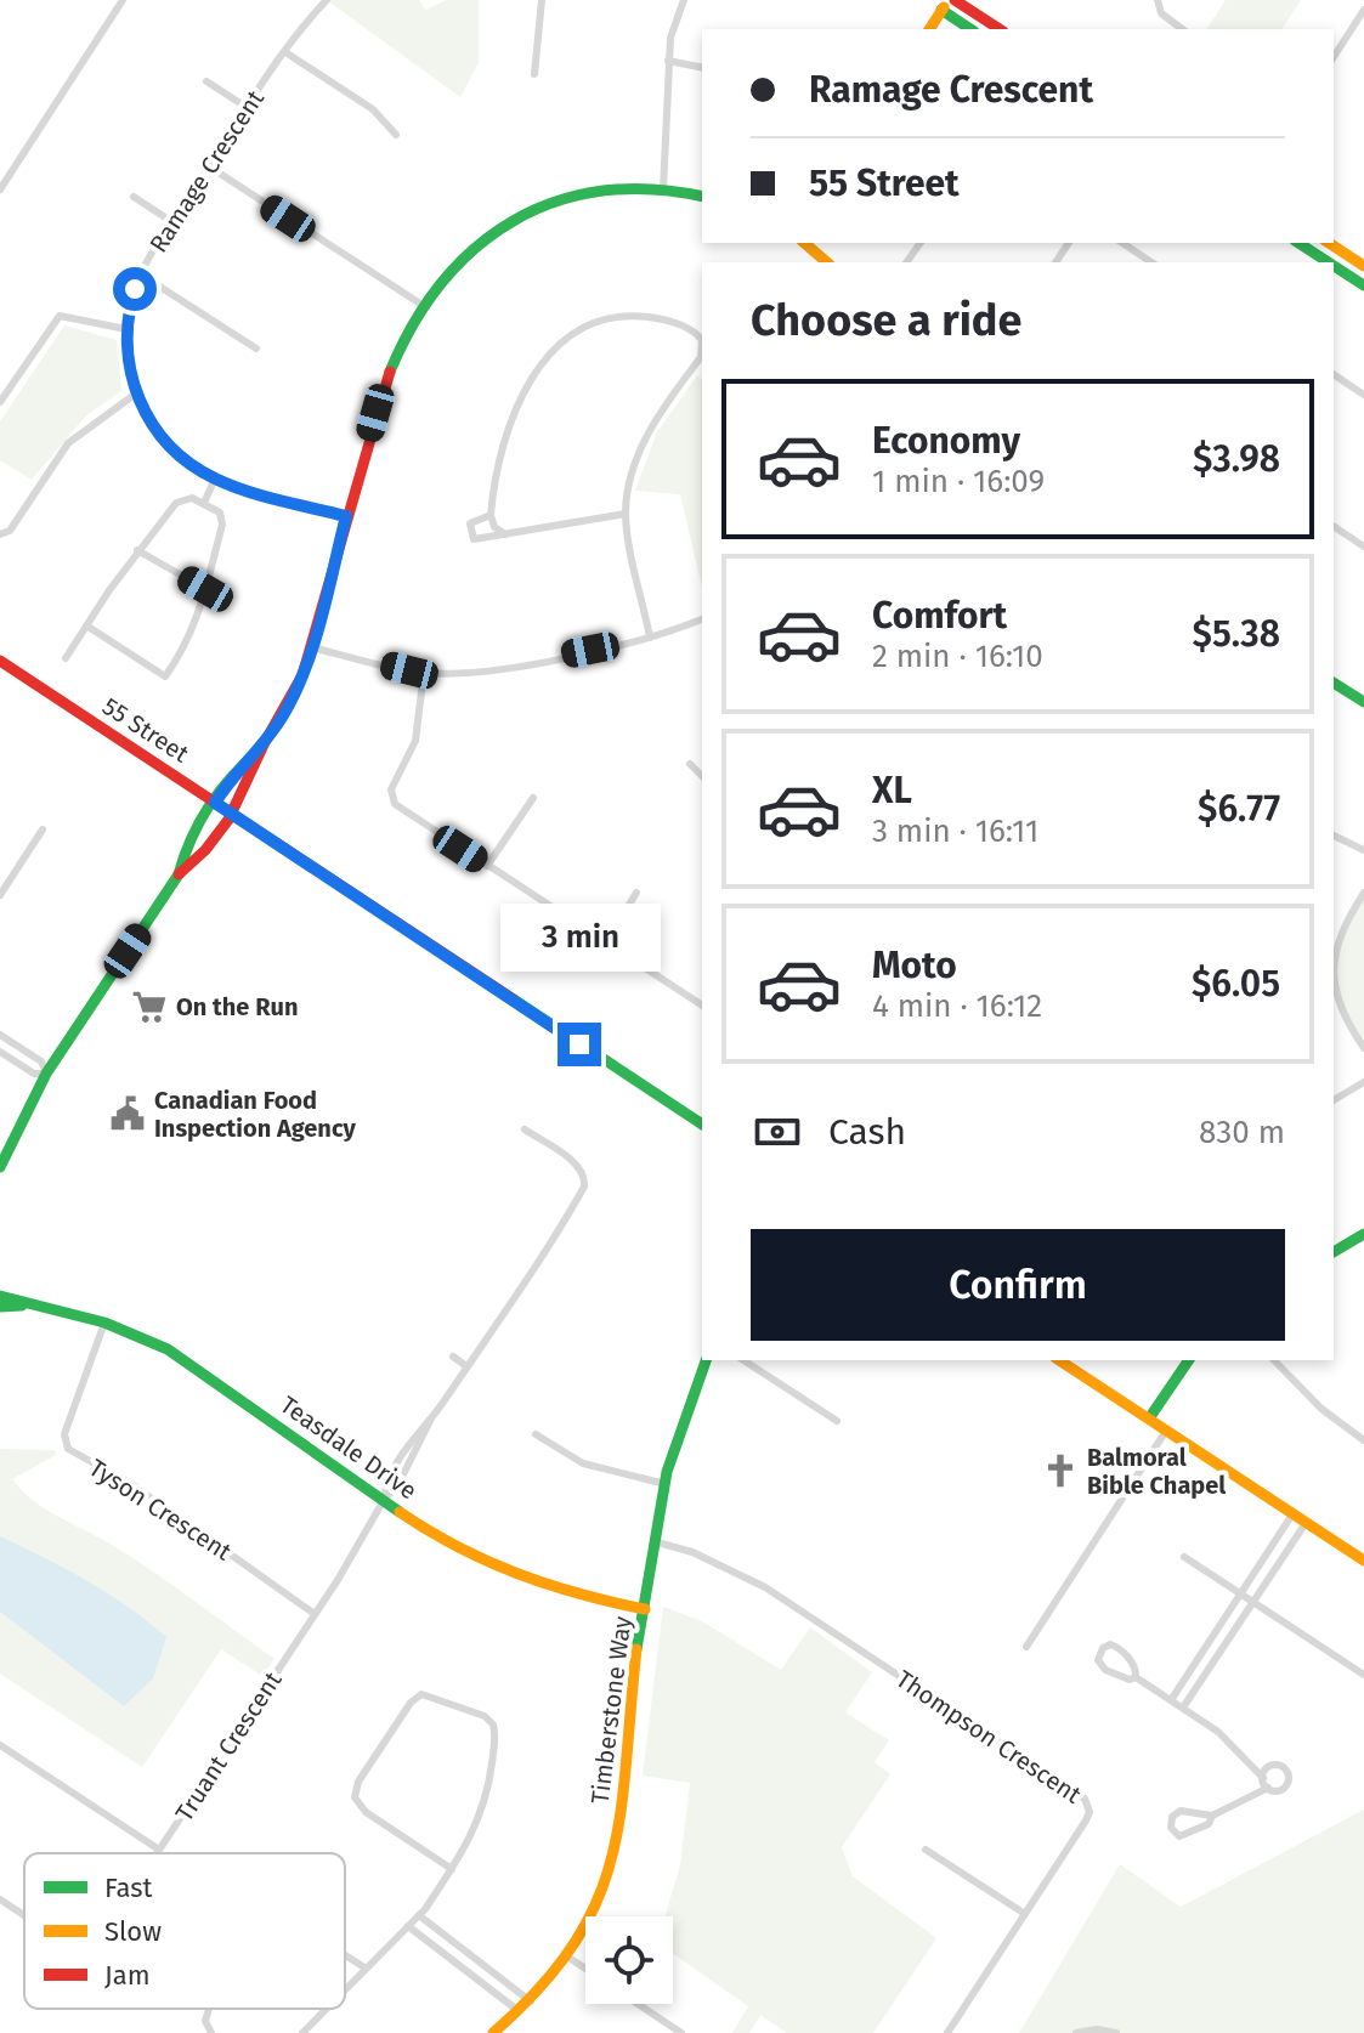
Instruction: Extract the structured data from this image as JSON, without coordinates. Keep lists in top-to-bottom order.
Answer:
{
  "streets": {
    "street": [
      "Ramage Crescent",
      "55 Street",
      "Teasdale Drive",
      "Tyson Crescent",
      "Timberstone Way",
      "Thompson Crescent",
      "Truant Crescent"
    ]
  },
  "crossings": [
    ["Teasdale Drive", "Tyson Crescent"],
    ["Teasdale Drive", "Timberstone Way"],
    ["Teasdale Drive", "Truant Crescent"],
    ["Tyson Crescent", "Truant Crescent"],
    ["Timberstone Way", "Thompson Crescent"]
  ],
  "places": {
    "supermarket": ["On the Run"],
    "public building": ["Canadian Food Inspection Agency"],
    "church": ["Balmoral Bible Chapel"]
  },
  "legend": ["Fast", "Slow", "Jam"],
  "page": {
    "banner": ["Ramage Crescent", "55 Street"],
    "heading": "Choose a ride",
    "list": [
      {
        "name": "Economy",
        "note": "1 min · 16:09",
        "value": "$3.98"
      },
      {
        "name": "Comfort",
        "note": "2 min · 16:10",
        "value": "$5.38"
      },
      {
        "name": "XL",
        "note": "3 min · 16:11",
        "value": "$6.77"
      },
      {
        "name": "Moto",
        "note": "4 min · 16:12",
        "value": "$6.05"
      }
    ],
    "bubble": "3 min",
    "pay": ["Cash", "830 m"],
    "buttons": "Confirm"
  }
}
